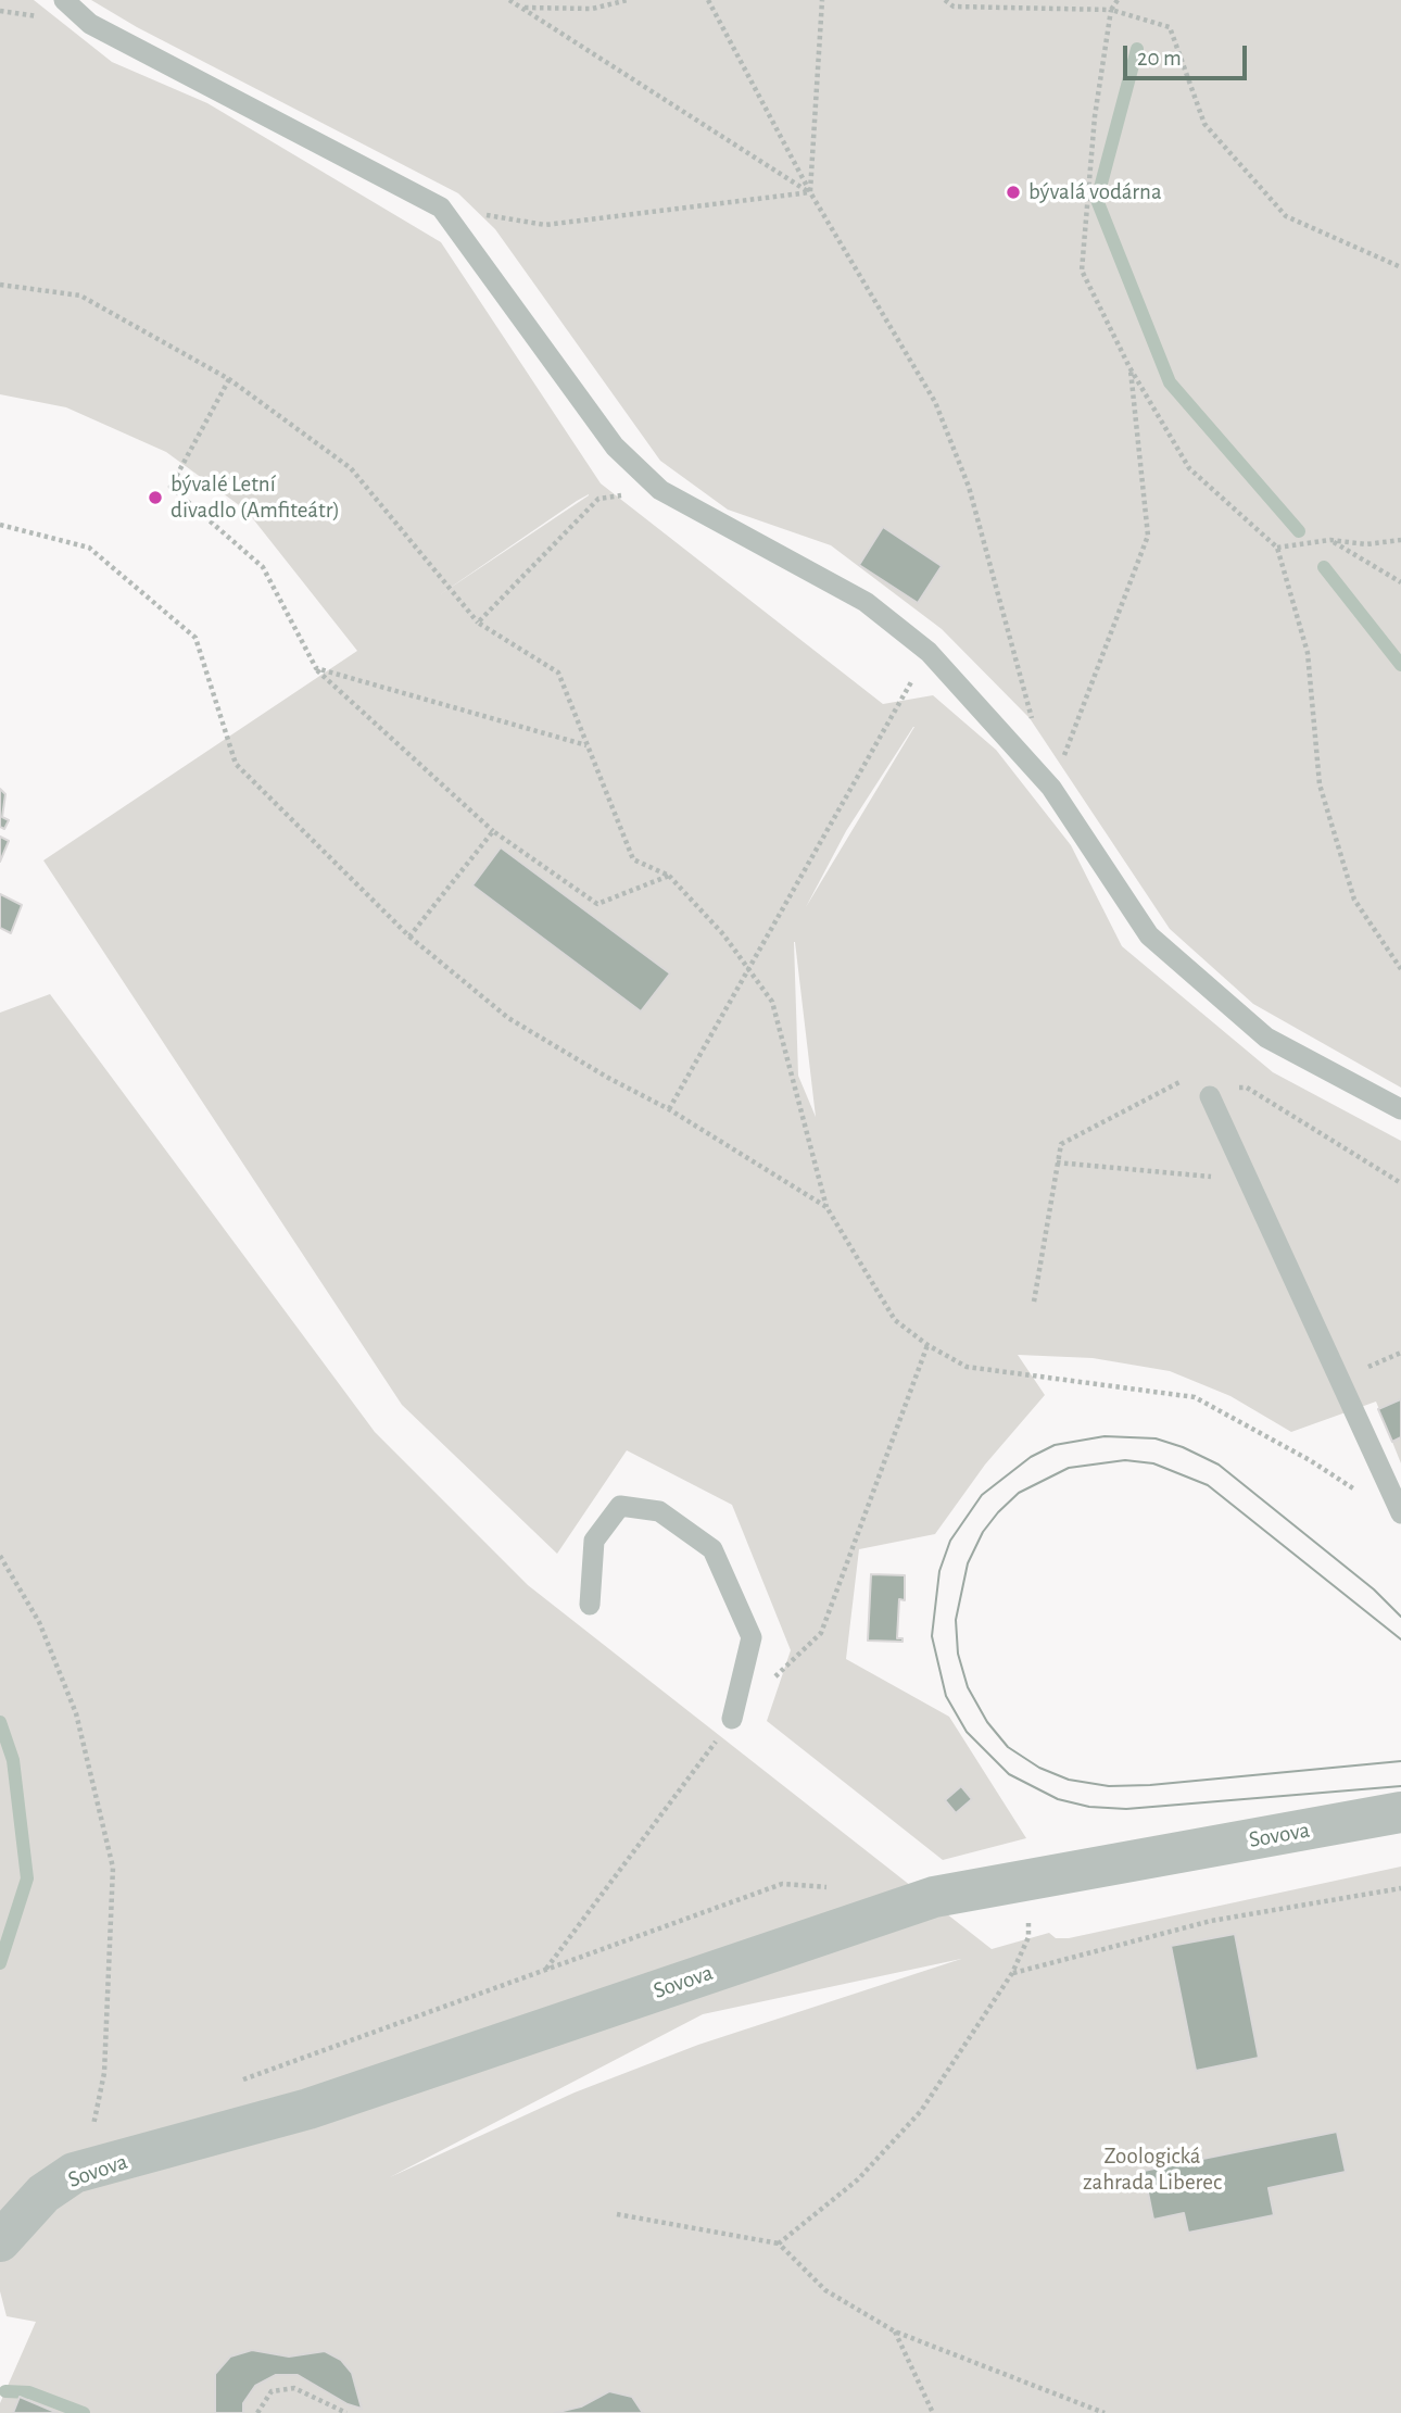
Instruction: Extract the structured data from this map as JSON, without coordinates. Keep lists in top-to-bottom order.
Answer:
{
  "streets": {
    "street": ["Sovova"]
  },
  "parks": ["Zoologická zahrada Liberec"],
  "places": ["bývalá vodárna", "bývalé Letní divadlo (Amfiteátr)"],
  "scale_bar": "20 m"
}
